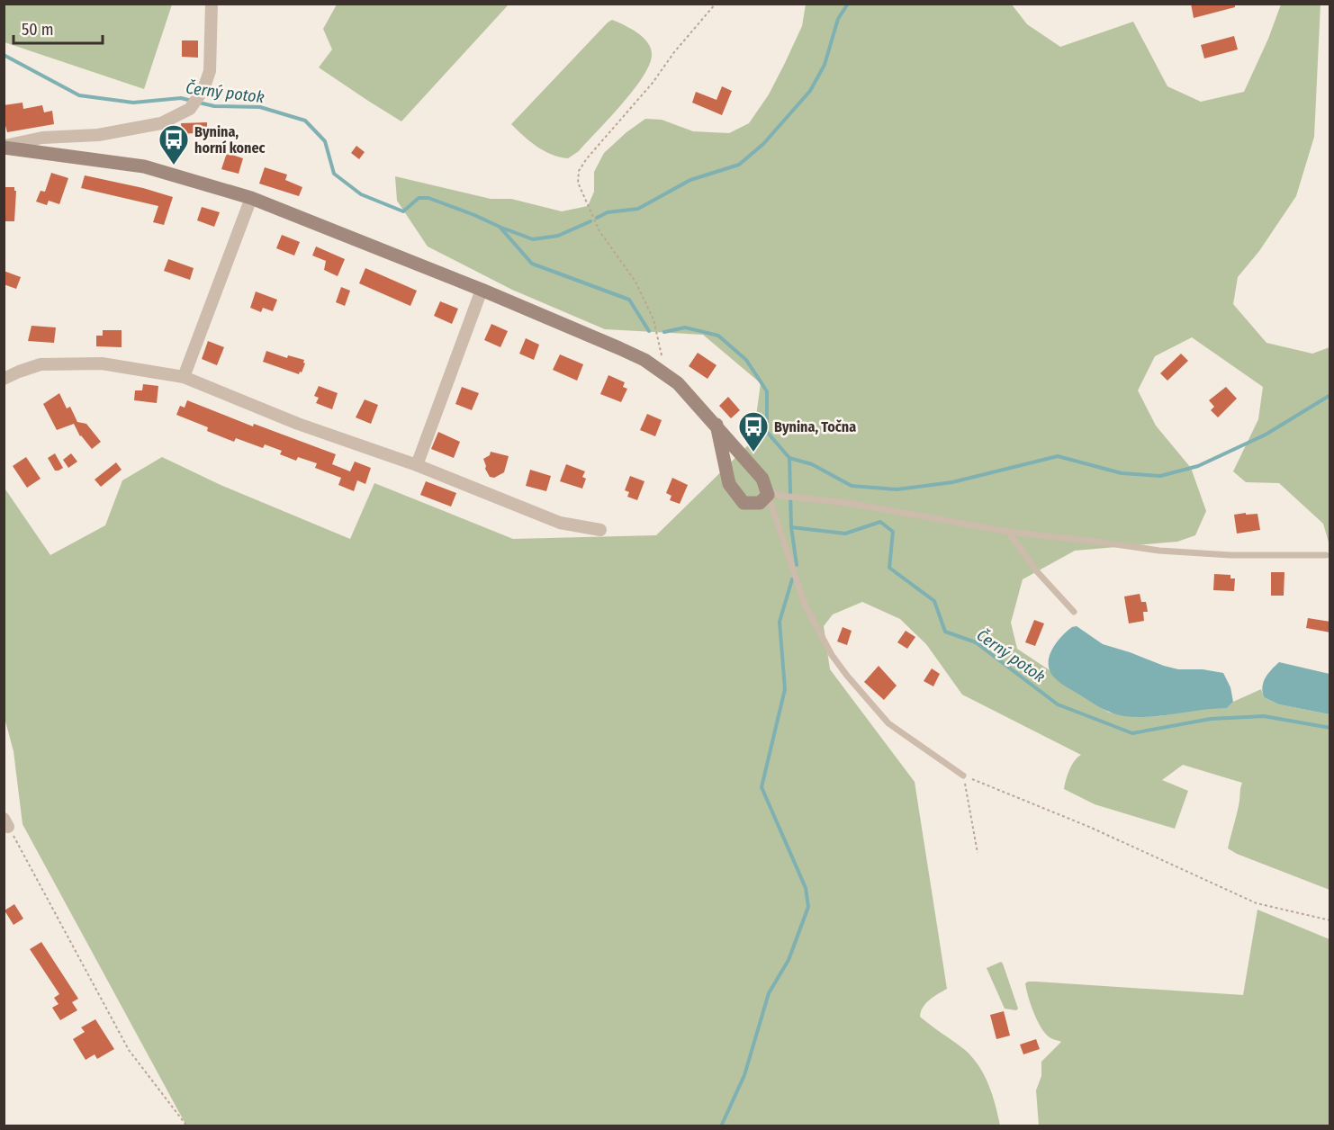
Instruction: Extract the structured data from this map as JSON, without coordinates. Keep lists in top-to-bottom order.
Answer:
{
  "water": ["Černý potok"],
  "places": {
    "bus stop": ["Bynina, horní konec", "Bynina, Točna"]
  },
  "scale_bar": "50 m"
}
